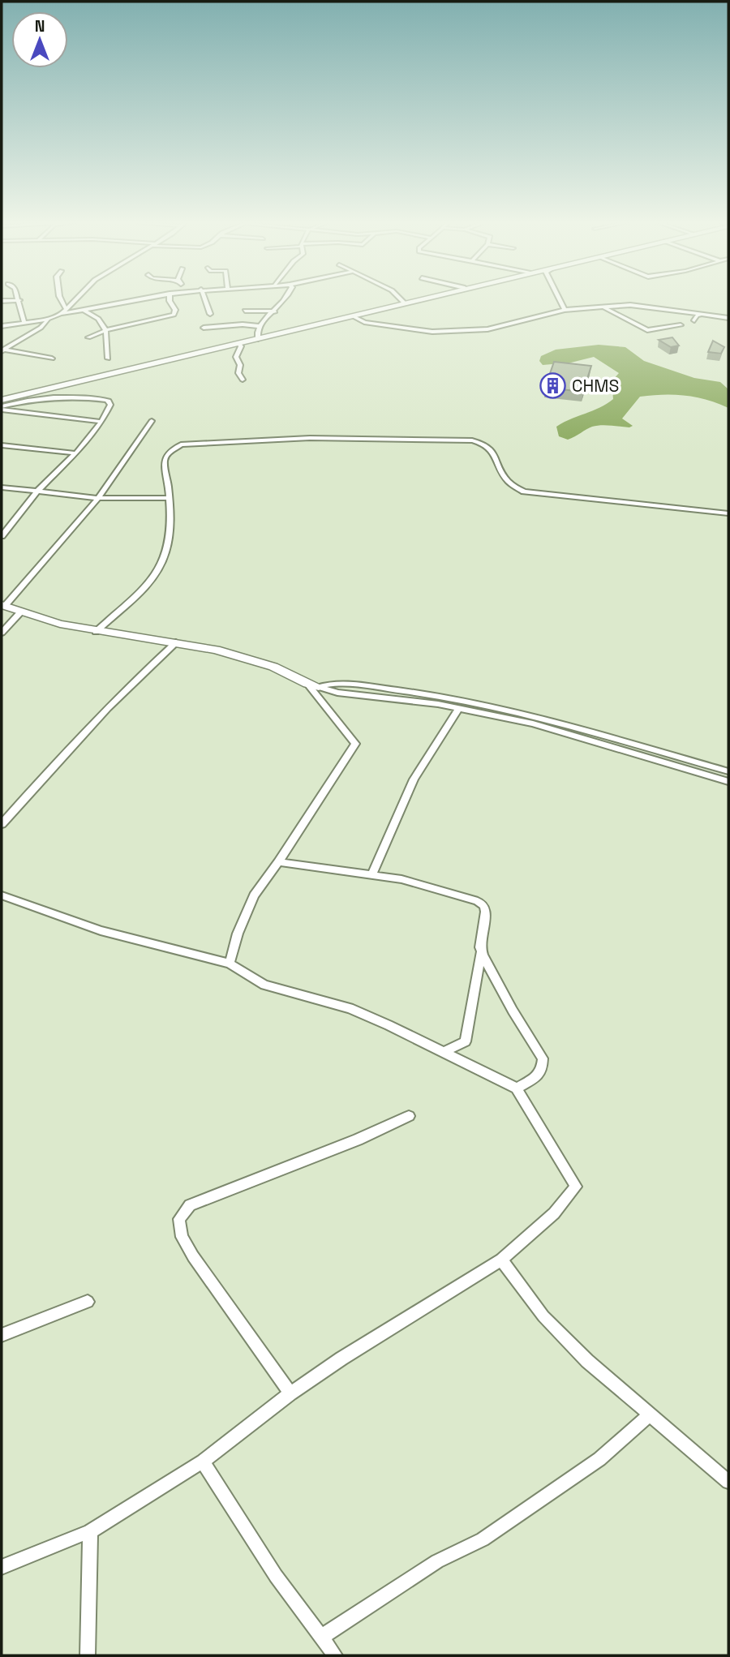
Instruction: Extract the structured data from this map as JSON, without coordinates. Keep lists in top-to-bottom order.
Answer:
{
  "places": {
    "building": ["CHMS"]
  },
  "north": "top"
}
